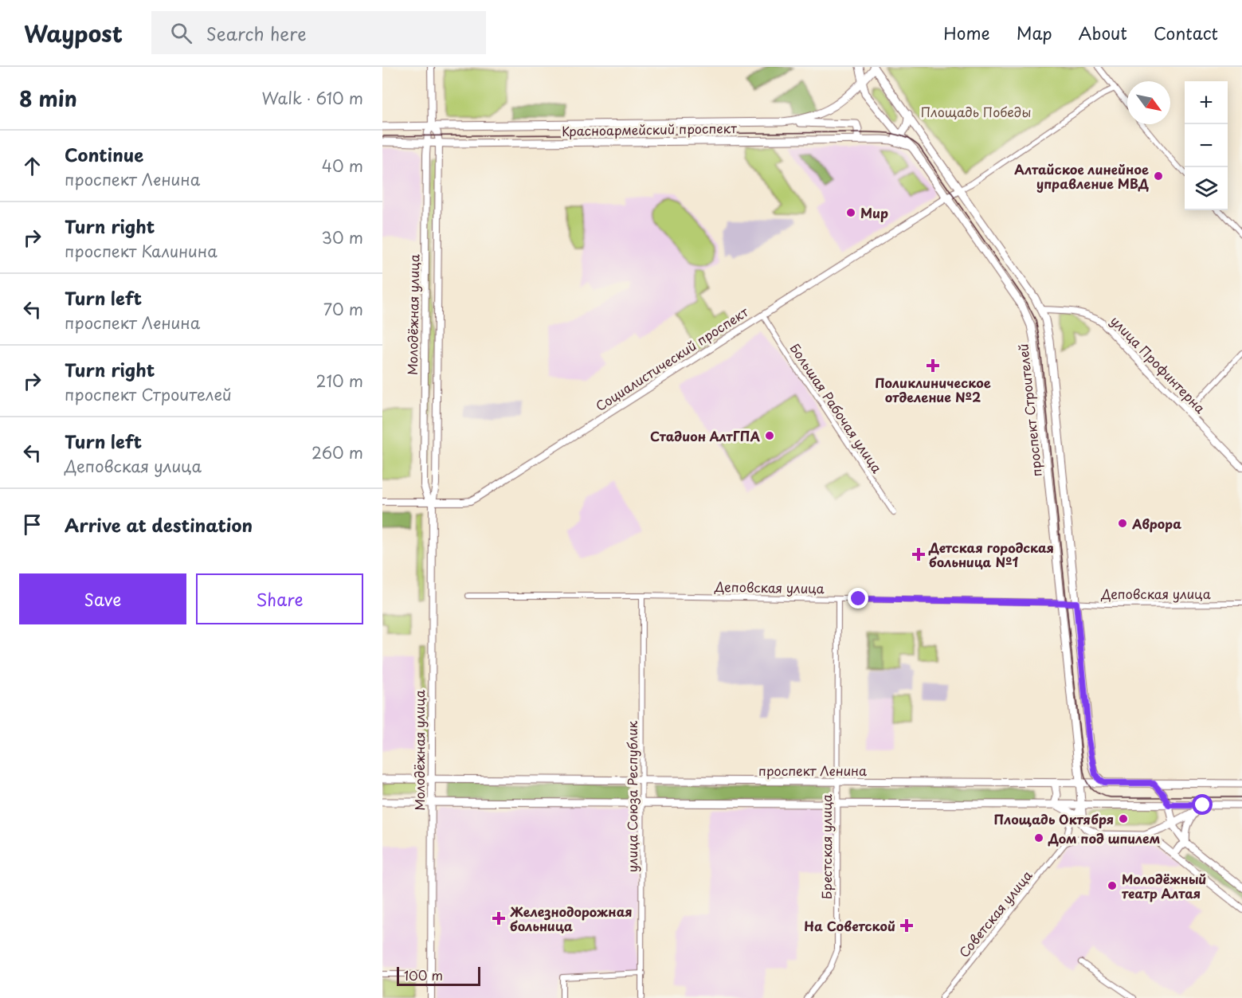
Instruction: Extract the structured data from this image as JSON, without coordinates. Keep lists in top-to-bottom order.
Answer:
{
  "streets": {
    "main road": ["Красноармейский проспект", "проспект Строителей", "проспект Ленина"],
    "street": [
      "Молодёжная улица",
      "Социалистический проспект",
      "улица Профинтерна",
      "Большая Рабочая улица",
      "Деповская улица",
      "улица Союза Республик",
      "Брестская улица",
      "Советская улица"
    ]
  },
  "crossings": [
    ["Красноармейский проспект", "Молодёжная улица"],
    ["Красноармейский проспект", "проспект Строителей"],
    ["Молодёжная улица", "Социалистический проспект"],
    ["Молодёжная улица", "проспект Ленина"],
    ["Социалистический проспект", "Большая Рабочая улица"],
    ["Социалистический проспект", "проспект Строителей"],
    ["улица Профинтерна", "проспект Строителей"],
    ["проспект Строителей", "Деповская улица"],
    ["проспект Строителей", "проспект Ленина"],
    ["Деповская улица", "улица Союза Республик"],
    ["Деповская улица", "Брестская улица"],
    ["проспект Ленина", "улица Союза Республик"],
    ["проспект Ленина", "Брестская улица"]
  ],
  "parks": ["Площадь Победы"],
  "places": {
    "other": [
      "Алтайское линейное управление МВД",
      "Мир",
      "Стадион АлтГПА",
      "Аврора",
      "Площадь Октября",
      "Дом под шпилем",
      "Молодёжный театр Алтая"
    ],
    "health": [
      "Поликлиническое отделение №2",
      "Детская городская больница №1",
      "Железнодорожная больница",
      "На Советской"
    ]
  },
  "scale_bar": "100 m",
  "north": "bottom right",
  "page": {
    "header": "Waypost",
    "search": "Search here",
    "nav": [
      "Home",
      "Map",
      "About",
      "Contact"
    ],
    "heading": ["8 min", "Walk · 610 m"],
    "map_buttons": ["+", "−"],
    "list": [
      ["Continue", "проспект Ленина", "40 m"],
      ["Turn right", "проспект Калинина", "30 m"],
      ["Turn left", "проспект Ленина", "70 m"],
      ["Turn right", "проспект Строителей", "210 m"],
      ["Turn left", "Деповская улица", "260 m"],
      "Arrive at destination"
    ],
    "buttons": ["Save", "Share"],
    "scale": "100 m"
  }
}
